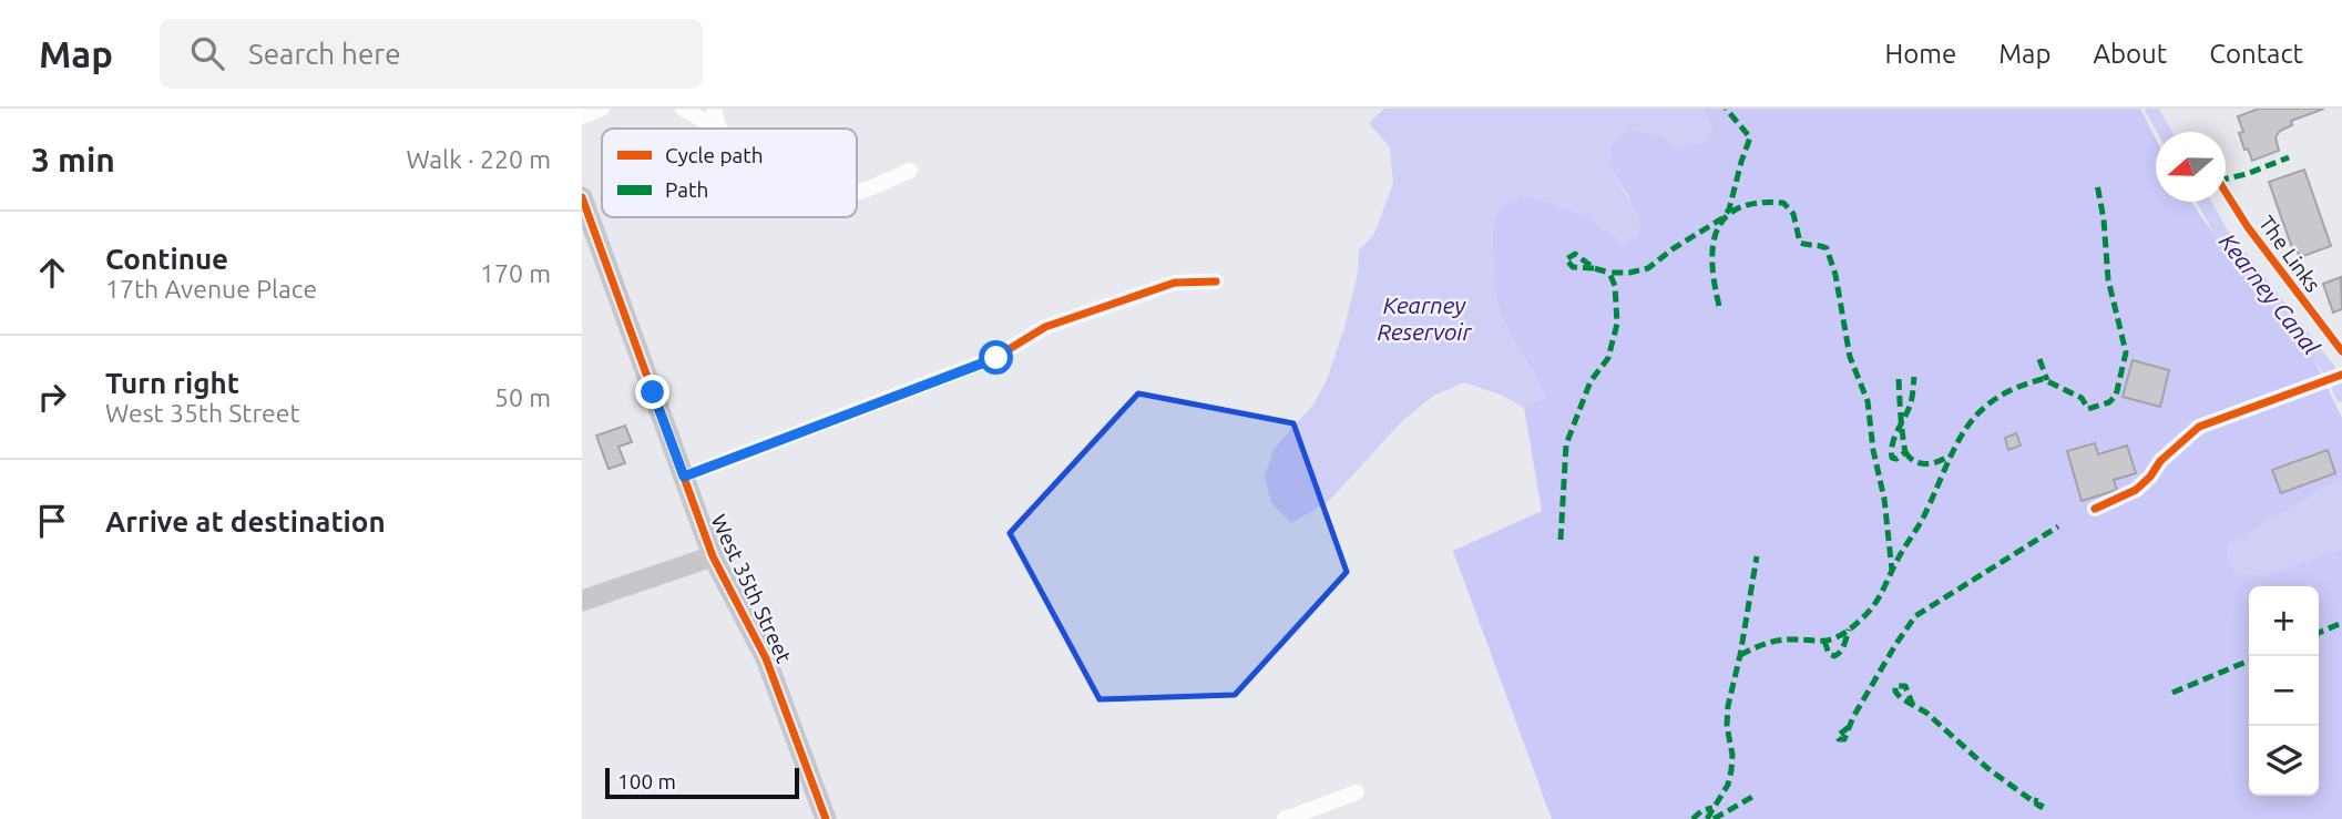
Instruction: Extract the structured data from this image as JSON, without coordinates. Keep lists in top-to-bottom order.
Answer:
{
  "streets": {
    "street": ["West 35th Street"],
    "cycle path": ["The Links"]
  },
  "water": ["Kearney Canal", "Kearney Reservoir"],
  "legend": ["Cycle path", "Path"],
  "scale_bar": "100 m",
  "north": "left",
  "page": {
    "header": "Map",
    "search": "Search here",
    "nav": [
      "Home",
      "Map",
      "About",
      "Contact"
    ],
    "heading": ["3 min", "Walk · 220 m"],
    "list": [
      ["Continue", "17th Avenue Place", "170 m"],
      ["Turn right", "West 35th Street", "50 m"],
      "Arrive at destination"
    ],
    "map_buttons": ["+", "−"],
    "scale": "100 m"
  }
}
